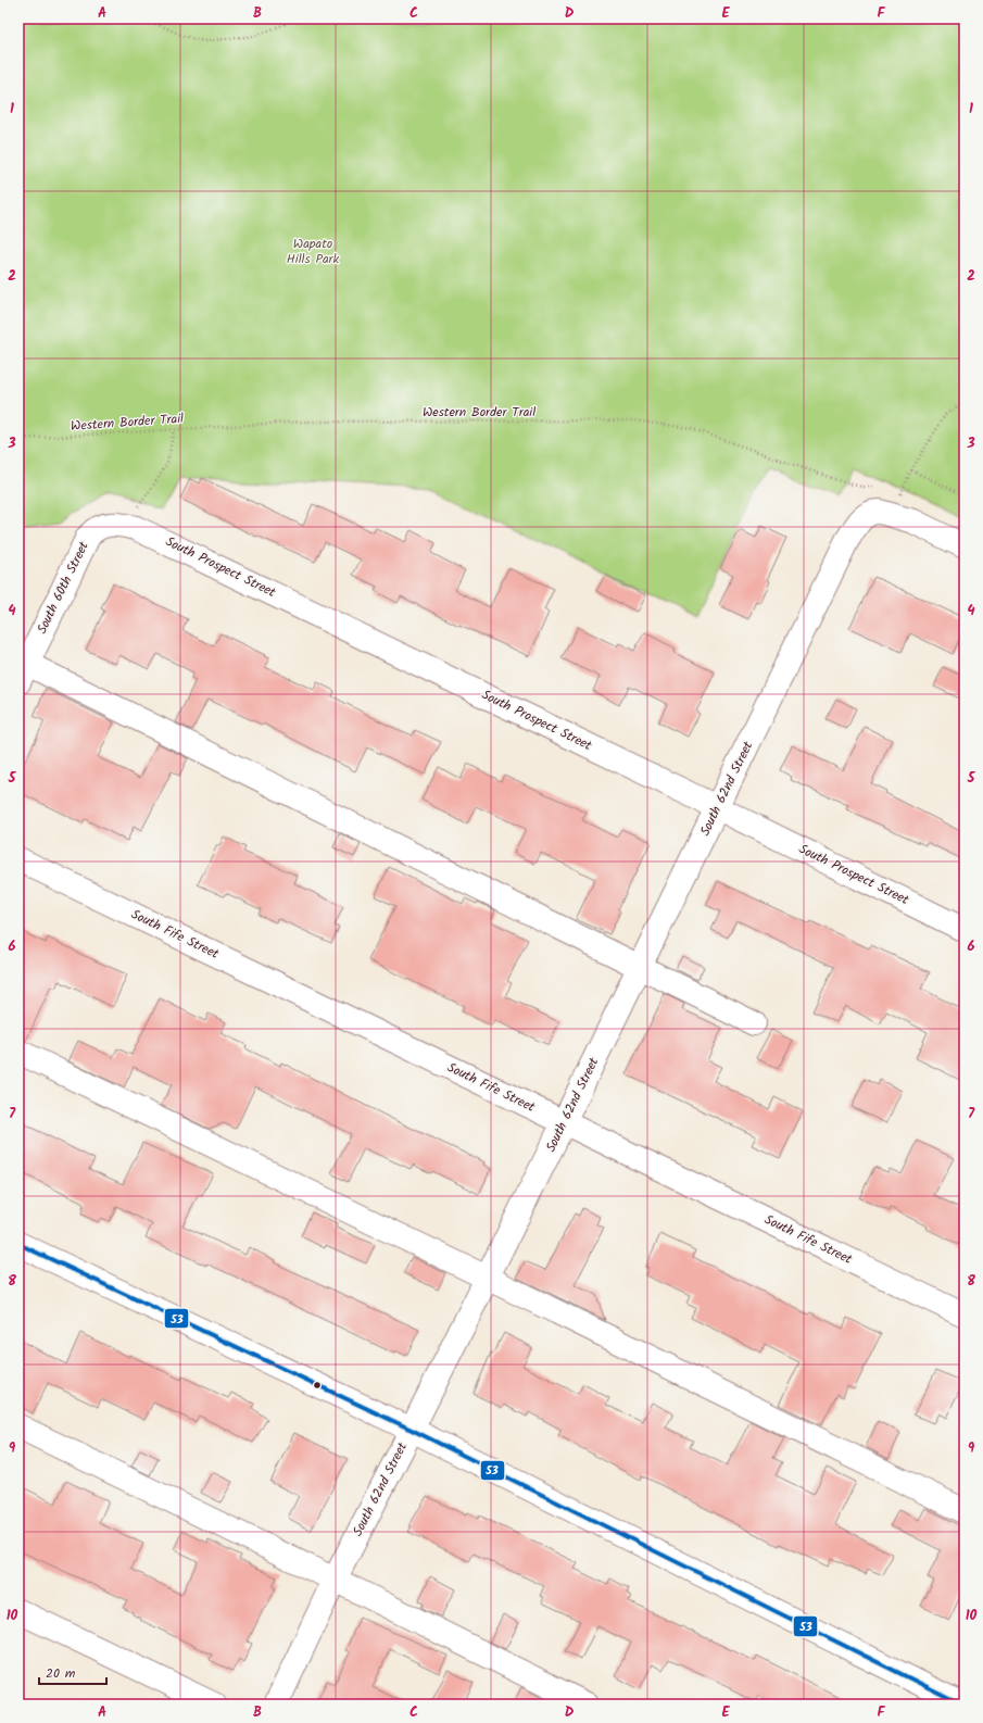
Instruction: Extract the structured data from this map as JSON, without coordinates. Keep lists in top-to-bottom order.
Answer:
{
  "streets": {
    "street": [
      "South Prospect Street",
      "South 60th Street",
      "South 62nd Street",
      "South Fife Street"
    ],
    "path": ["Western Border Trail"]
  },
  "crossings": [
    ["Western Border Trail", "South 62nd Street"],
    ["South Prospect Street", "South 60th Street"],
    ["South Prospect Street", "South 62nd Street"],
    ["South 62nd Street", "South Fife Street"]
  ],
  "parks": ["Wapato Hills Park"],
  "lines": ["transit line 53"],
  "scale_bar": "20 m",
  "grid": {
    "columns": [
      "A",
      "B",
      "C",
      "D",
      "E",
      "F"
    ],
    "rows": [
      "1",
      "2",
      "3",
      "4",
      "5",
      "6",
      "7",
      "8",
      "9",
      "10"
    ]
  }
}
